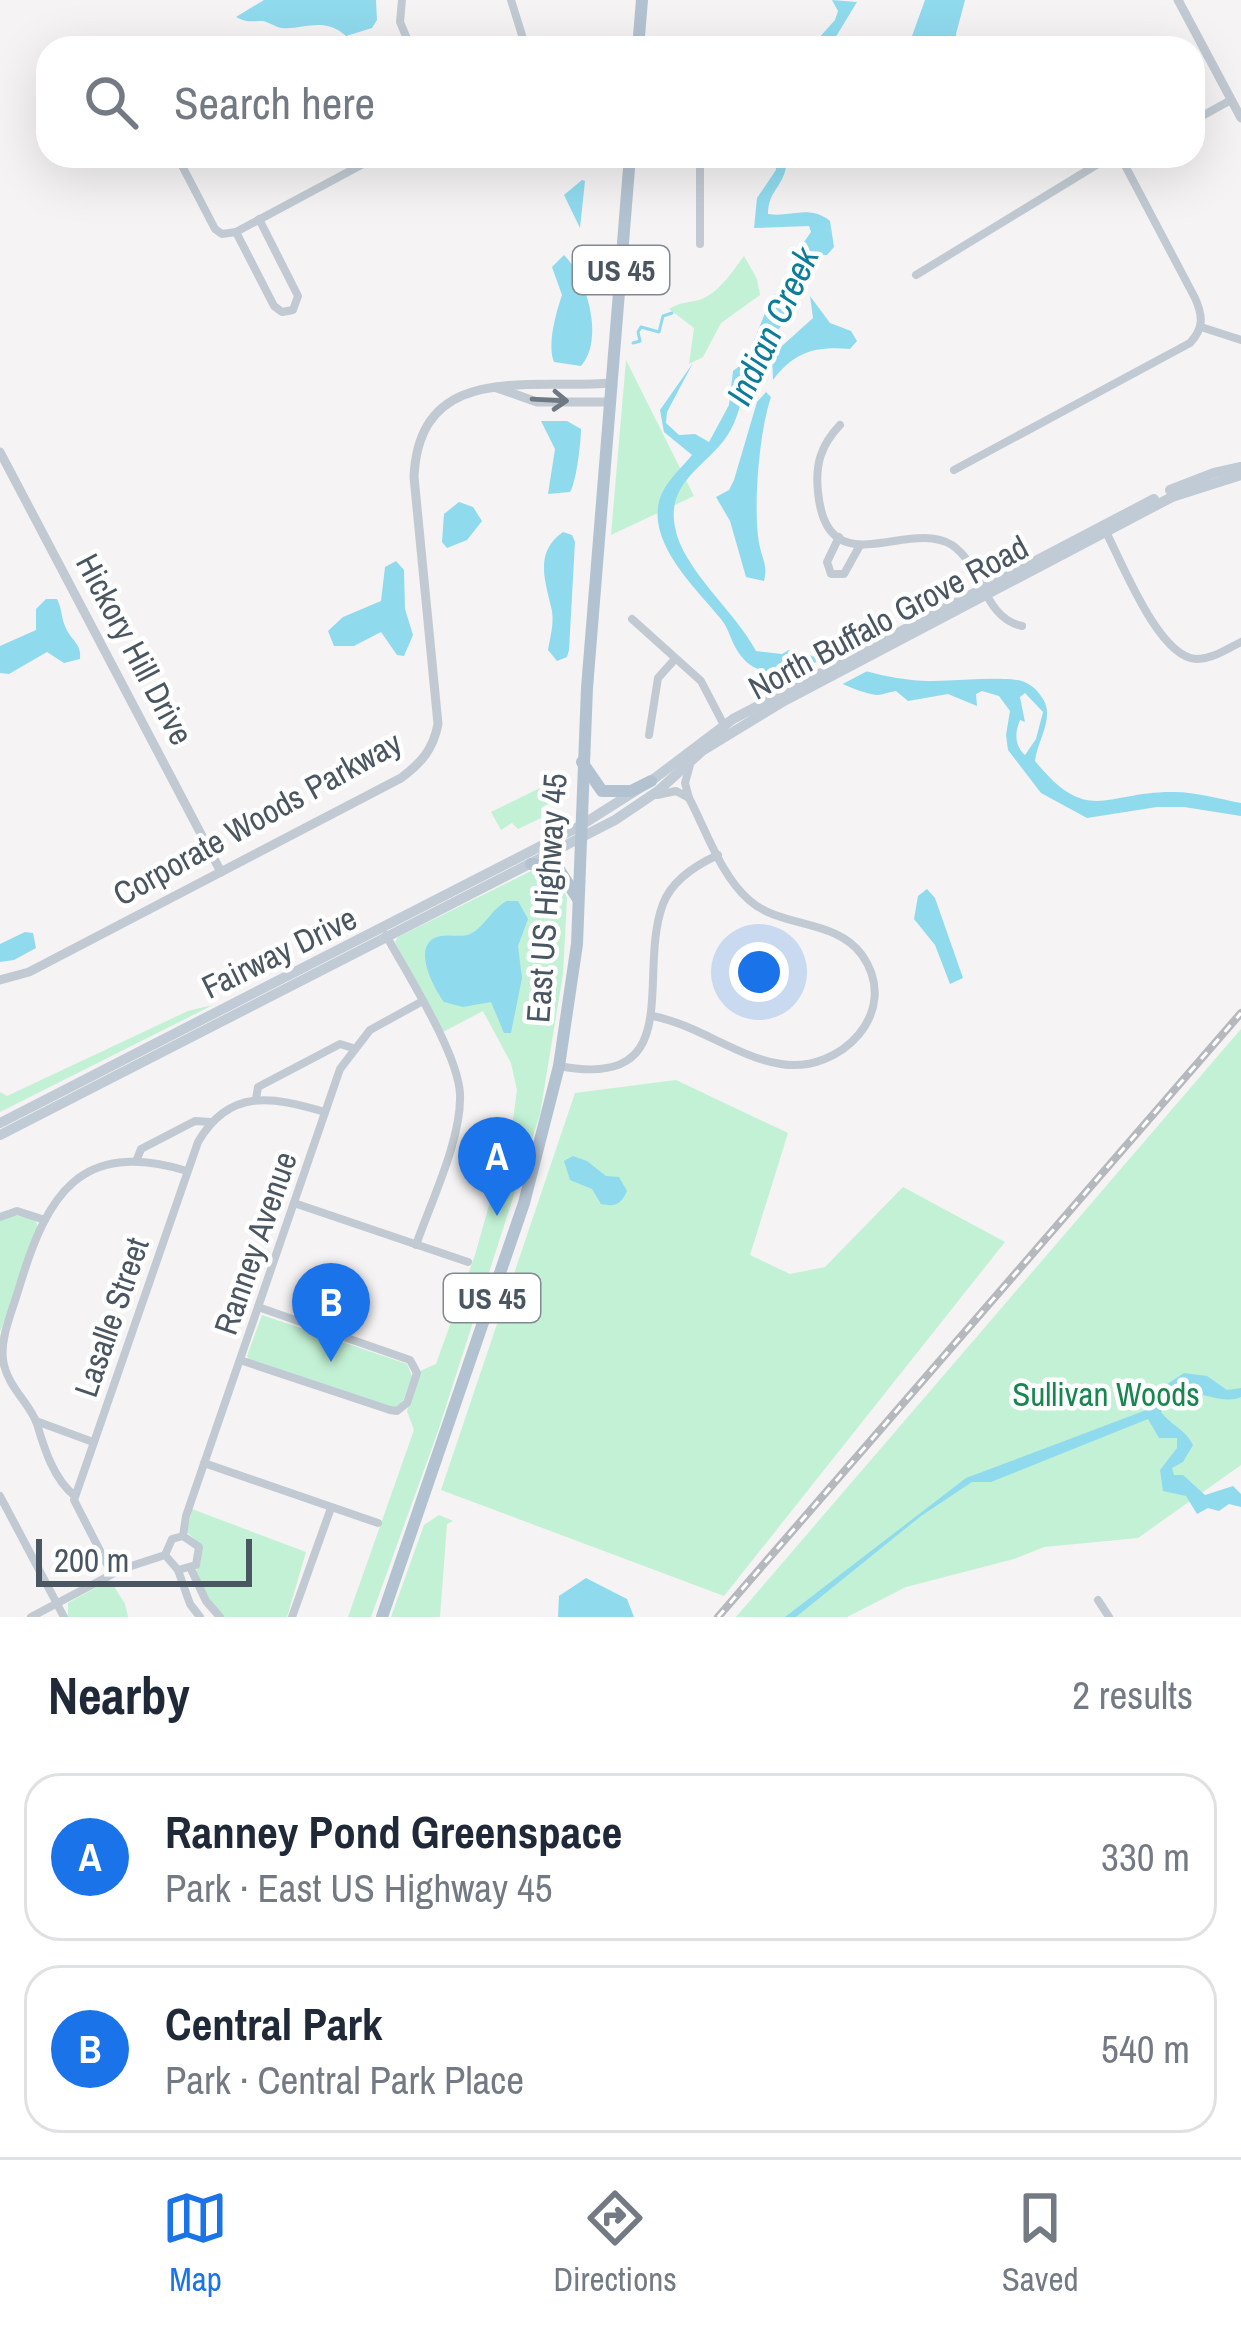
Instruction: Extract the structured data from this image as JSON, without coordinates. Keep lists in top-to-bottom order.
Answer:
{
  "streets": {
    "main road": [
      "US 45",
      "North Buffalo Grove Road",
      "East US Highway 45",
      "Fairway Drive"
    ],
    "street": [
      "Hickory Hill Drive",
      "Corporate Woods Parkway",
      "Ranney Avenue",
      "Lasalle Street"
    ]
  },
  "crossings": [
    ["North Buffalo Grove Road", "East US Highway 45"],
    ["North Buffalo Grove Road", "Fairway Drive"],
    ["Hickory Hill Drive", "Corporate Woods Parkway"],
    ["Corporate Woods Parkway", "East US Highway 45"],
    ["East US Highway 45", "Fairway Drive"]
  ],
  "water": ["Indian Creek"],
  "parks": ["Sullivan Woods"],
  "scale_bar": "200 m",
  "page": {
    "search": "Search here",
    "pins": ["A", "B"],
    "scale": "200 m",
    "heading": ["Nearby", "2 results"],
    "list": [
      {
        "mark": "A",
        "name": "Ranney Pond Greenspace",
        "note": "Park · East US Highway 45",
        "value": "330 m"
      },
      {
        "mark": "B",
        "name": "Central Park",
        "note": "Park · Central Park Place",
        "value": "540 m"
      }
    ],
    "nav": ["Map", "Directions", "Saved"]
  }
}
